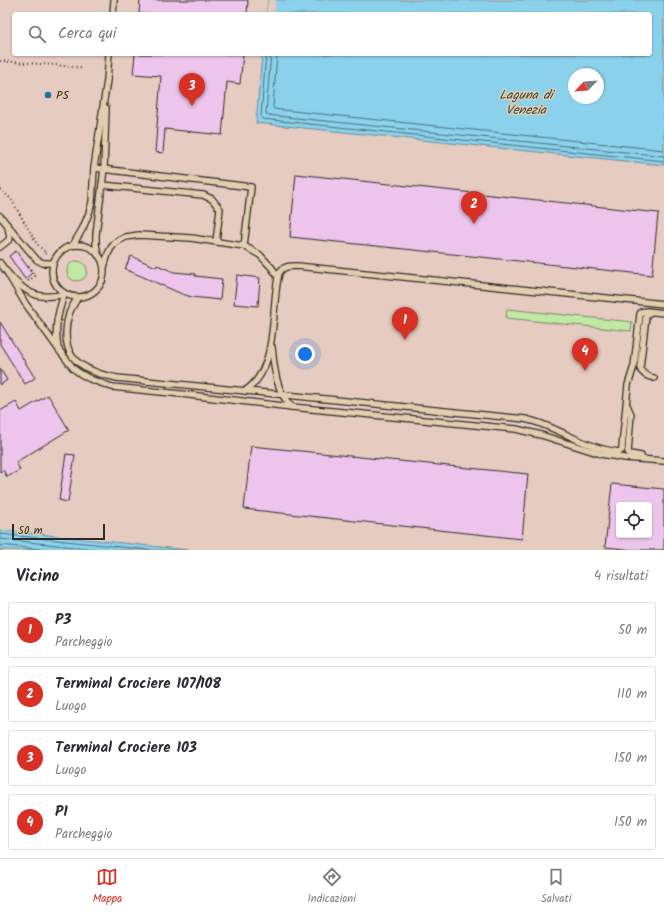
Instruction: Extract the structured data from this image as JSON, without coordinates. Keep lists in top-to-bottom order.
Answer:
{
  "water": ["Laguna di Venezia"],
  "places": ["P5"],
  "scale_bar": "50 m",
  "north": "bottom left",
  "page": {
    "search": "Cerca qui",
    "pins": [
      "3",
      "2",
      "1",
      "4"
    ],
    "scale": "50 m",
    "heading": ["Vicino", "4 risultati"],
    "list": [
      {
        "mark": "1",
        "name": "P3",
        "note": "Parcheggio",
        "value": "50 m"
      },
      {
        "mark": "2",
        "name": "Terminal Crociere 107/108",
        "note": "Luogo",
        "value": "110 m"
      },
      {
        "mark": "3",
        "name": "Terminal Crociere 103",
        "note": "Luogo",
        "value": "150 m"
      },
      {
        "mark": "4",
        "name": "P1",
        "note": "Parcheggio",
        "value": "150 m"
      }
    ],
    "nav": ["Mappa", "Indicazioni", "Salvati"]
  }
}
